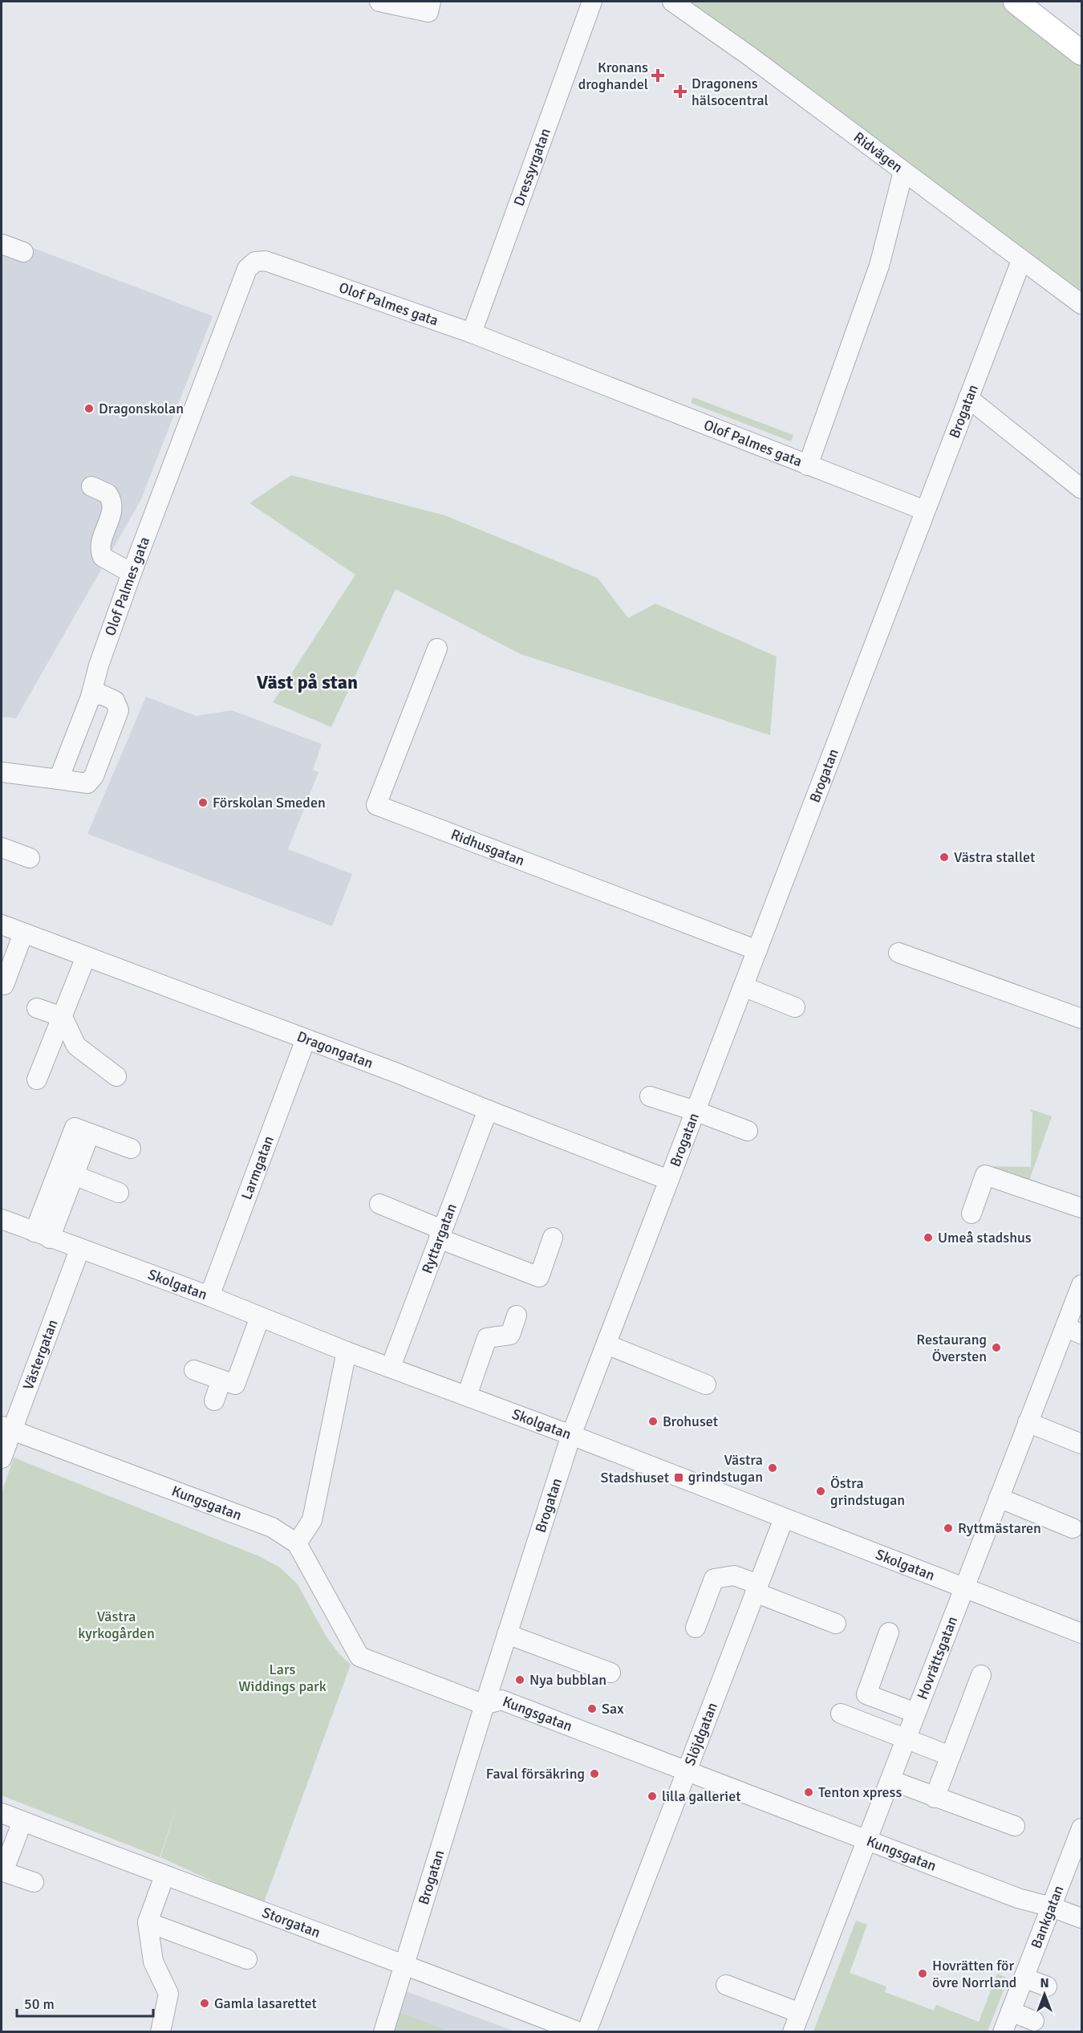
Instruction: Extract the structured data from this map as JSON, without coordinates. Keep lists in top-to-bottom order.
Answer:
{
  "streets": {
    "street": [
      "Ridvägen",
      "Dressyrgatan",
      "Olof Palmes gata",
      "Brogatan",
      "Ridhusgatan",
      "Dragongatan",
      "Larmgatan",
      "Ryttargatan",
      "Skolgatan",
      "Västergatan",
      "Kungsgatan",
      "Hovrättsgatan",
      "Slöjdgatan",
      "Bankgatan",
      "Storgatan"
    ]
  },
  "crossings": [
    ["Ridvägen", "Brogatan"],
    ["Dressyrgatan", "Olof Palmes gata"],
    ["Olof Palmes gata", "Brogatan"],
    ["Brogatan", "Ridhusgatan"],
    ["Brogatan", "Dragongatan"],
    ["Brogatan", "Skolgatan"],
    ["Brogatan", "Kungsgatan"],
    ["Brogatan", "Storgatan"],
    ["Dragongatan", "Larmgatan"],
    ["Dragongatan", "Ryttargatan"],
    ["Larmgatan", "Skolgatan"],
    ["Ryttargatan", "Skolgatan"],
    ["Skolgatan", "Västergatan"],
    ["Skolgatan", "Hovrättsgatan"],
    ["Skolgatan", "Slöjdgatan"],
    ["Västergatan", "Kungsgatan"],
    ["Kungsgatan", "Hovrättsgatan"],
    ["Kungsgatan", "Slöjdgatan"],
    ["Kungsgatan", "Bankgatan"]
  ],
  "districts": ["Väst på stan"],
  "parks": ["Västra kyrkogården", "Lars Widdings park"],
  "places": {
    "health": ["Kronans droghandel", "Dragonens hälsocentral"],
    "other": [
      "Dragonskolan",
      "Förskolan Smeden",
      "Västra stallet",
      "Umeå stadshus",
      "Restaurang Översten",
      "Brohuset",
      "Västra grindstugan",
      "Östra grindstugan",
      "Ryttmästaren",
      "Nya bubblan",
      "Sax",
      "Faval försäkring",
      "Tenton xpress",
      "lilla galleriet",
      "Hovrätten för övre Norrland",
      "Gamla lasarettet"
    ],
    "transit": ["Stadshuset"]
  },
  "scale_bar": "50 m",
  "north": "top"
}
